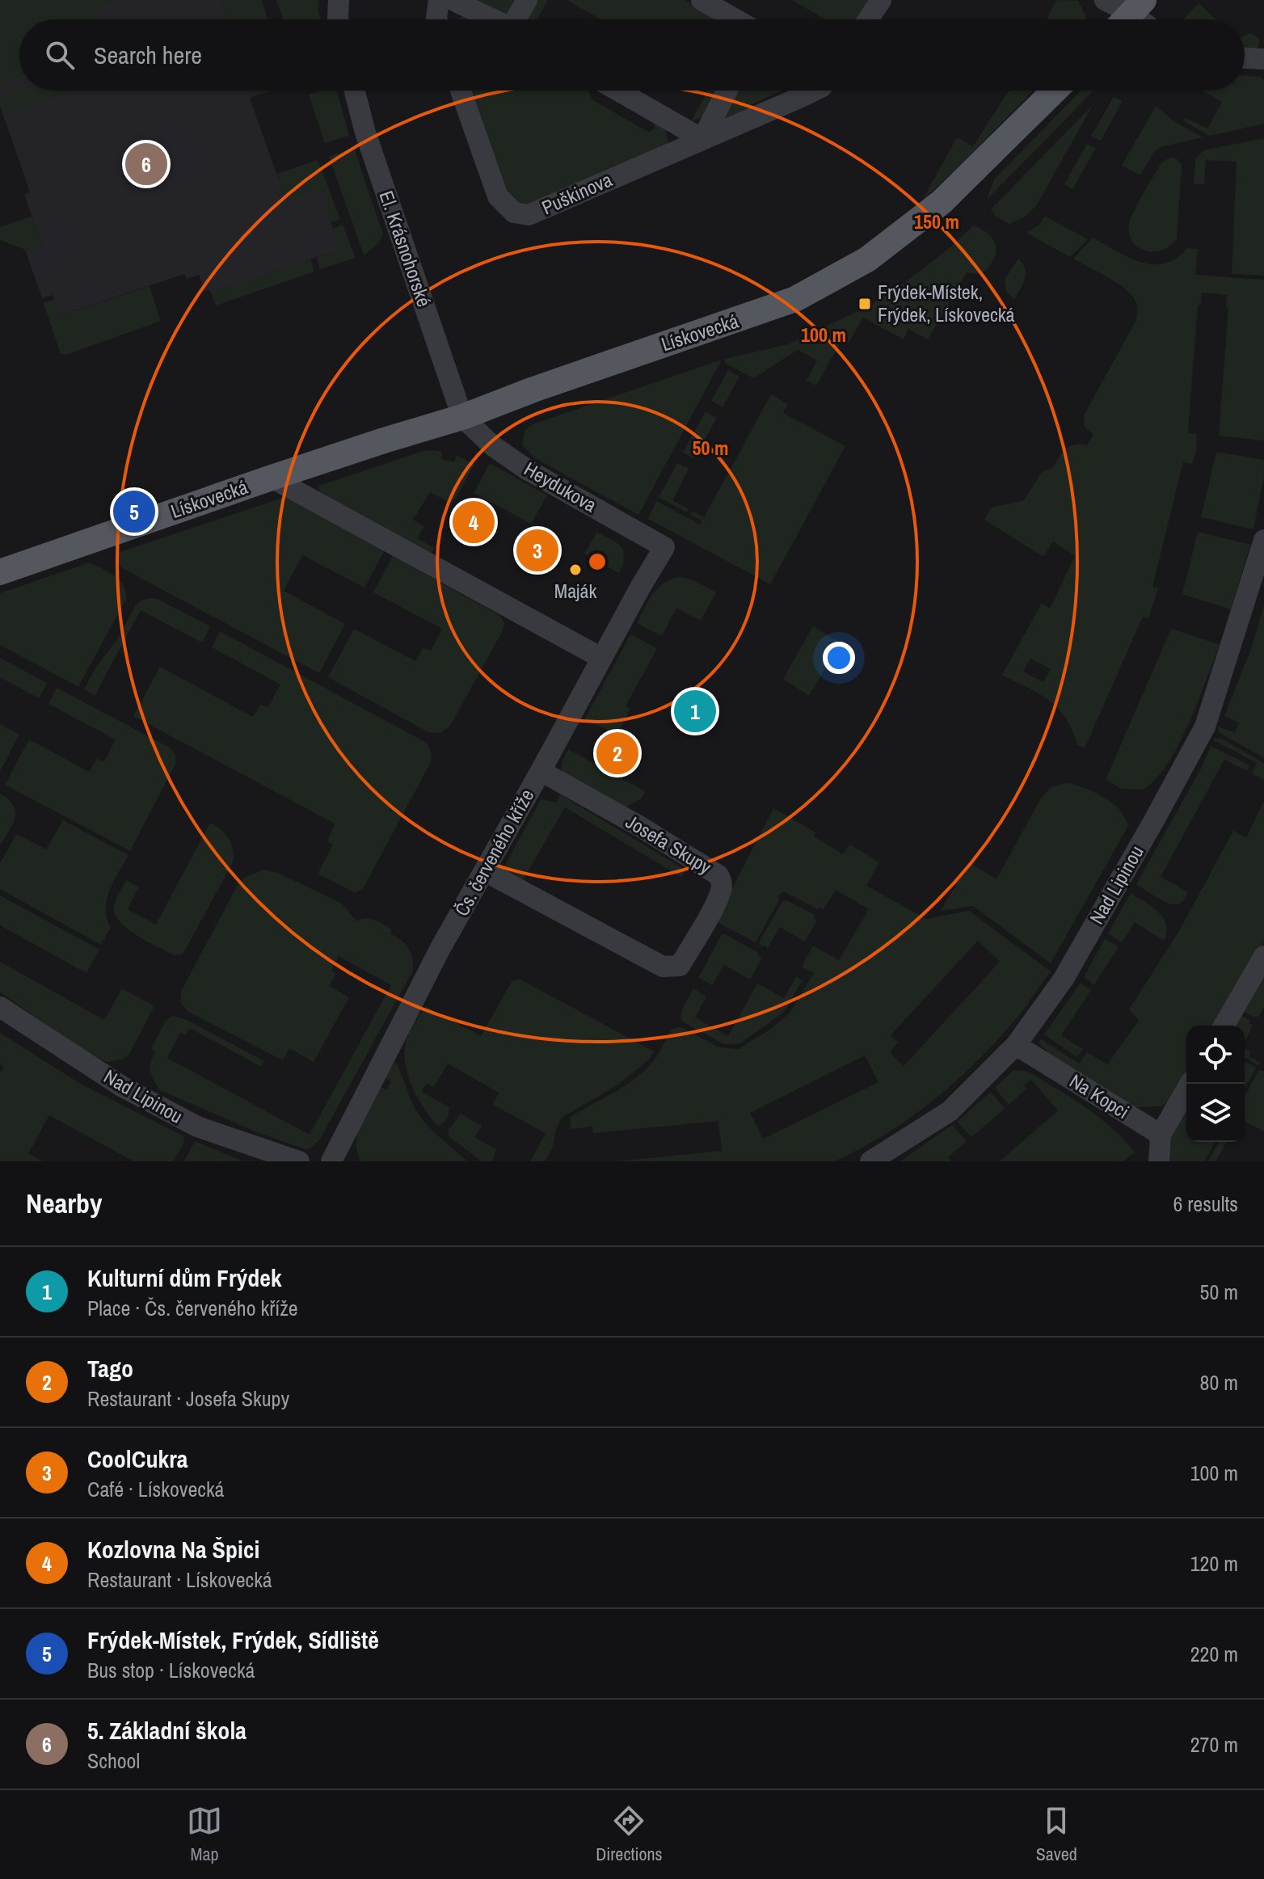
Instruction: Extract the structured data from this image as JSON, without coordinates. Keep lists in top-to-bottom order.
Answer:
{
  "streets": {
    "main road": ["Lískovecká"],
    "street": [
      "Puškinova",
      "El. Krásnohorské",
      "Heydukova",
      "Josefa Skupy",
      "Čs. červeného kříže",
      "Nad Lipinou",
      "Na Kopci"
    ]
  },
  "crossings": [
    ["El. Krásnohorské", "Lískovecká"],
    ["El. Krásnohorské", "Heydukova"],
    ["Lískovecká", "Heydukova"],
    ["Lískovecká", "Čs. červeného kříže"],
    ["Heydukova", "Čs. červeného kříže"],
    ["Josefa Skupy", "Čs. červeného kříže"],
    ["Nad Lipinou", "Na Kopci"]
  ],
  "places": {
    "transit": ["Frýdek-Místek, Frýdek, Lískovecká"],
    "other": ["Maják"]
  },
  "page": {
    "search": "Search here",
    "pins": [
      "6",
      "5",
      "4",
      "3",
      "1",
      "2"
    ],
    "heading": ["Nearby", "6 results"],
    "list": [
      {
        "mark": "1",
        "name": "Kulturní dům Frýdek",
        "note": "Place · Čs. červeného kříže",
        "value": "50 m"
      },
      {
        "mark": "2",
        "name": "Tago",
        "note": "Restaurant · Josefa Skupy",
        "value": "80 m"
      },
      {
        "mark": "3",
        "name": "CoolCukra",
        "note": "Café · Lískovecká",
        "value": "100 m"
      },
      {
        "mark": "4",
        "name": "Kozlovna Na Špici",
        "note": "Restaurant · Lískovecká",
        "value": "120 m"
      },
      {
        "mark": "5",
        "name": "Frýdek-Místek, Frýdek, Sídliště",
        "note": "Bus stop · Lískovecká",
        "value": "220 m"
      },
      {
        "mark": "6",
        "name": "5. Základní škola",
        "note": "School",
        "value": "270 m"
      }
    ],
    "nav": ["Map", "Directions", "Saved"]
  },
  "rings": ["150 m", "100 m", "50 m"]
}
